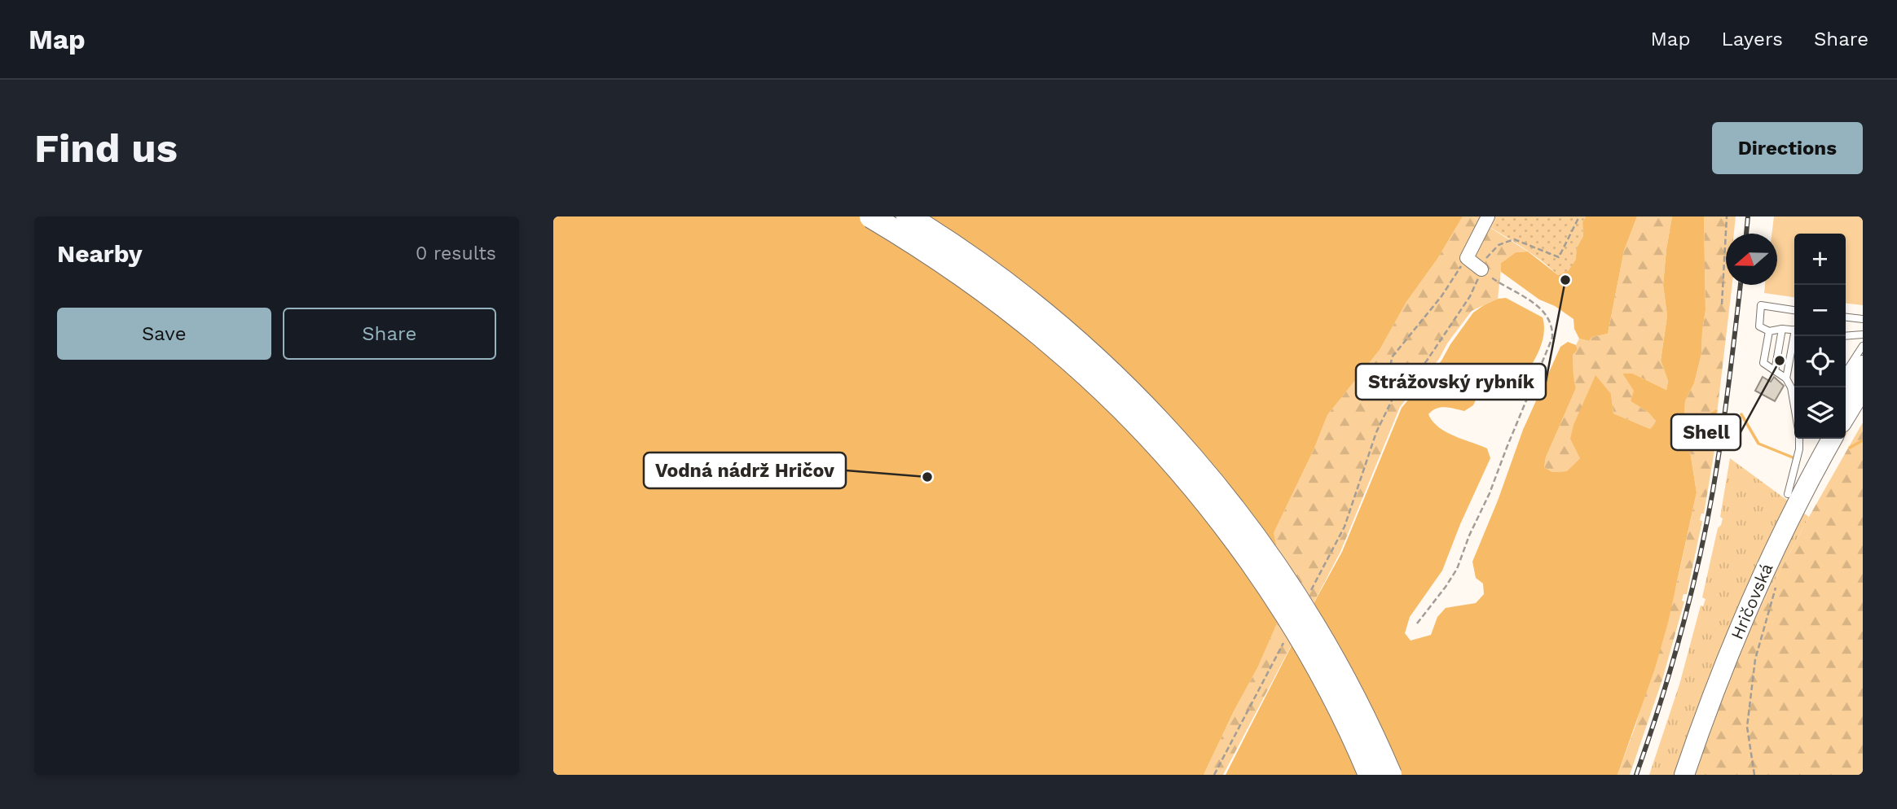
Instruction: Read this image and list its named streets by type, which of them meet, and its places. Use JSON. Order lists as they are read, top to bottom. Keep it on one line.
{"streets":{"main road":["Hričovská"]},"places":["Strážovský rybník","Shell","Vodná nádrž Hričov"],"north":"left","page":{"header":"Map","nav":["Map","Layers","Share"],"buttons":["Directions",["Save","Share"]],"title":"Find us","heading":["Nearby","0 results"],"map_buttons":["+","−"]}}
